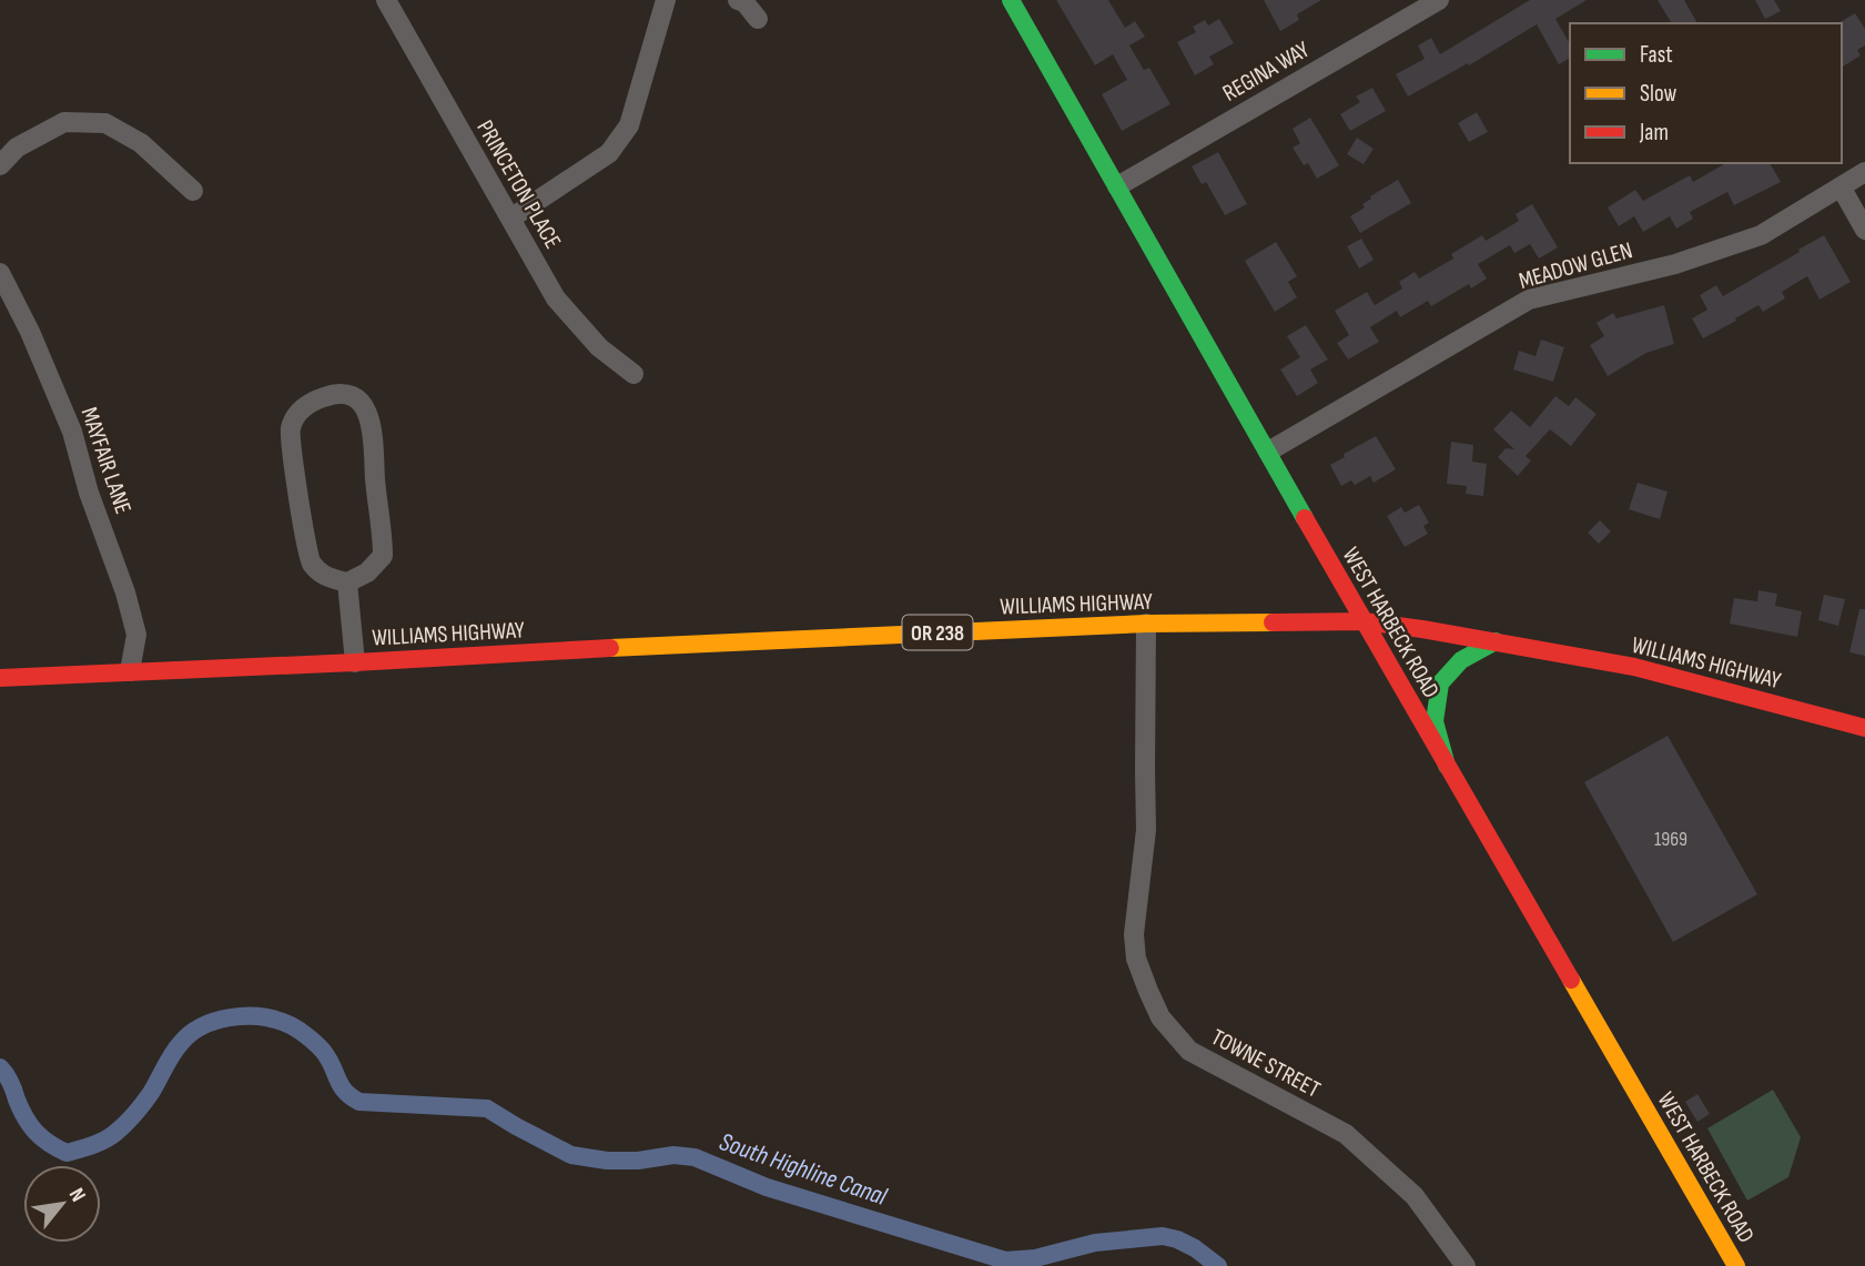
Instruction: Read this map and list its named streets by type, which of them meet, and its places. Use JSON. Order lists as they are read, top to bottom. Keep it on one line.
{"streets":{"main road":["WILLIAMS HIGHWAY","WEST HARBECK ROAD","OR 238"],"street":["REGINA WAY","PRINCETON PLACE","MEADOW GLEN","MAYFAIR LANE","TOWNE STREET"]},"crossings":[["REGINA WAY","WEST HARBECK ROAD"],["MEADOW GLEN","WEST HARBECK ROAD"],["MAYFAIR LANE","WILLIAMS HIGHWAY"],["WILLIAMS HIGHWAY","WEST HARBECK ROAD"],["WILLIAMS HIGHWAY","TOWNE STREET"]],"water":["South Highline Canal"],"house_numbers":["1969"],"legend":["Fast","Slow","Jam"],"north":"top right"}
